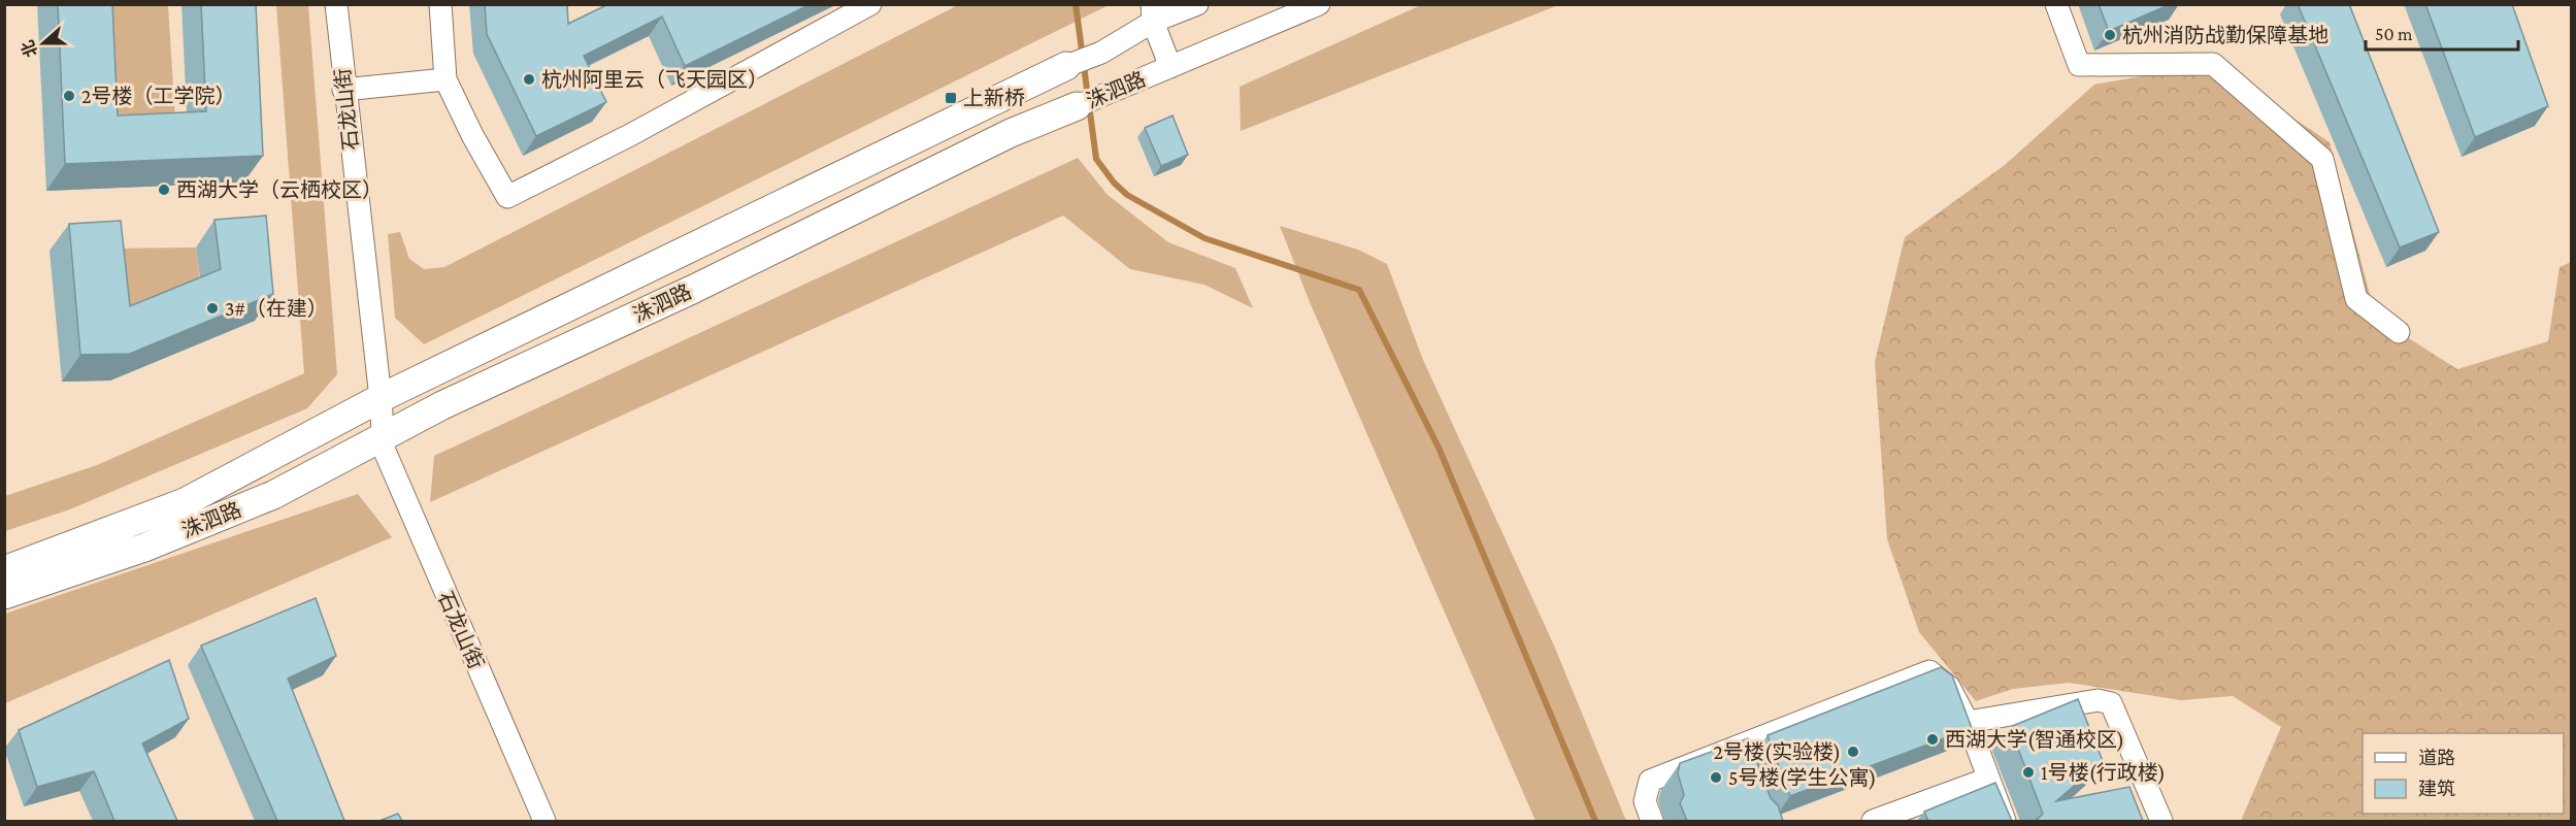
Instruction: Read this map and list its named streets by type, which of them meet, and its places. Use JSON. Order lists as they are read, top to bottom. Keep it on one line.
{"streets":{"main road":["洙泗路"],"street":["石龙山街"]},"crossings":[["洙泗路","石龙山街"]],"places":{"other":["杭州消防战勤保障基地","杭州阿里云（飞天园区）","2号楼（工学院）","西湖大学（云栖校区）","3#（在建）","西湖大学(智通校区)","2号楼(实验楼)","1号楼(行政楼)","5号楼(学生公寓)"],"transit":["上新桥"]},"legend":["道路","建筑"],"scale_bar":"50 m","north":"left"}
